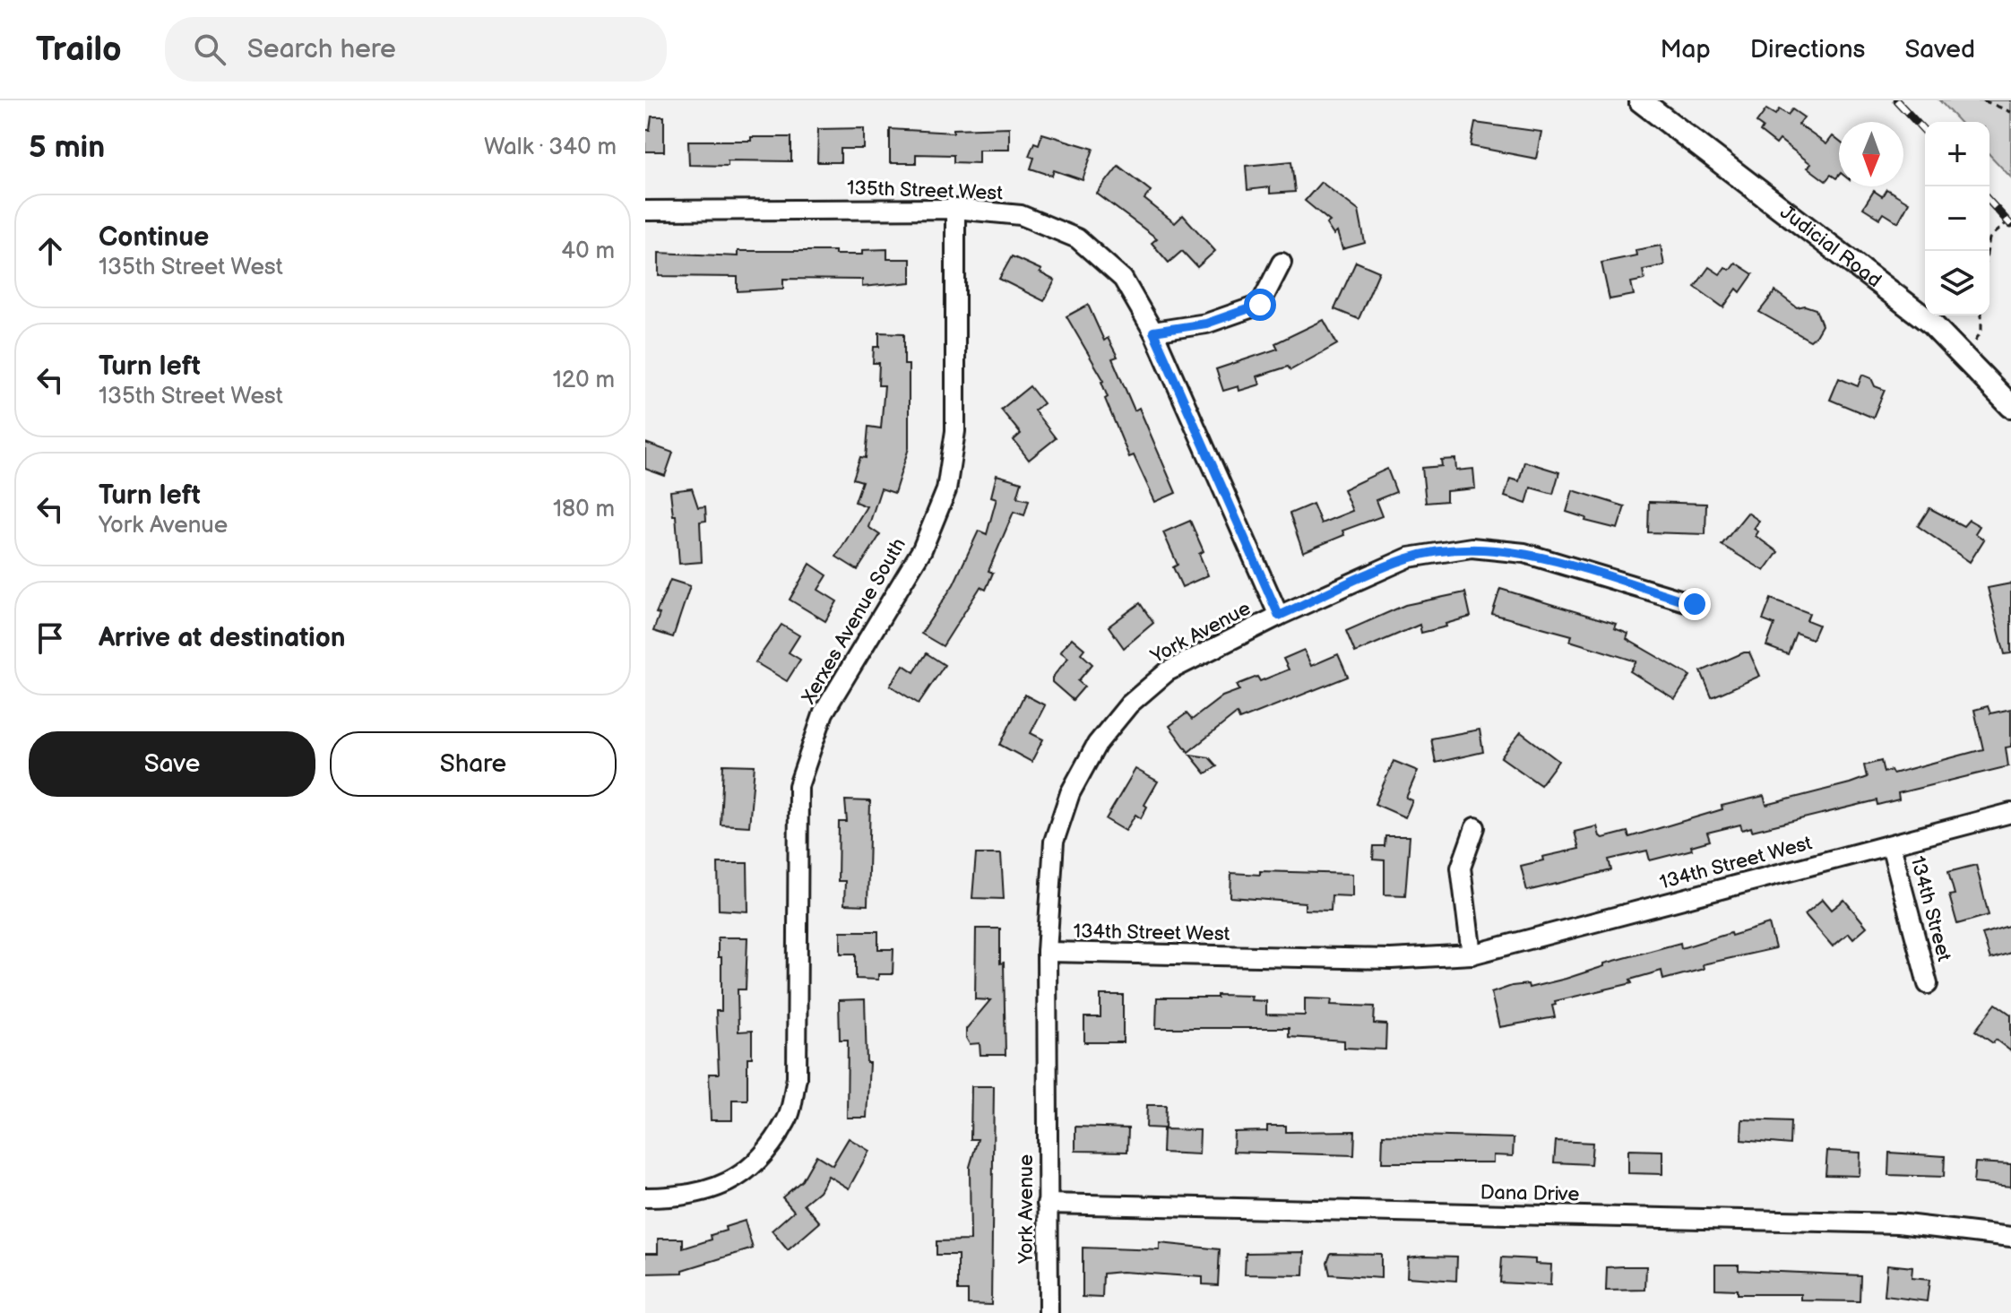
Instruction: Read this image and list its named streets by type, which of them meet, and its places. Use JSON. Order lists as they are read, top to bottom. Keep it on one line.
{"streets":{"street":["135th Street West","Judicial Road","Xerxes Avenue South","York Avenue","134th Street West","134th Street","Dana Drive"]},"crossings":[["135th Street West","Xerxes Avenue South"],["135th Street West","York Avenue"],["York Avenue","134th Street West"],["York Avenue","Dana Drive"],["134th Street West","134th Street"]],"north":"bottom","page":{"header":"Trailo","search":"Search here","nav":["Map","Directions","Saved"],"heading":["5 min","Walk · 340 m"],"map_buttons":["+","−"],"list":[["Continue","135th Street West","40 m"],["Turn left","135th Street West","120 m"],["Turn left","York Avenue","180 m"],"Arrive at destination"],"buttons":["Save","Share"]}}
